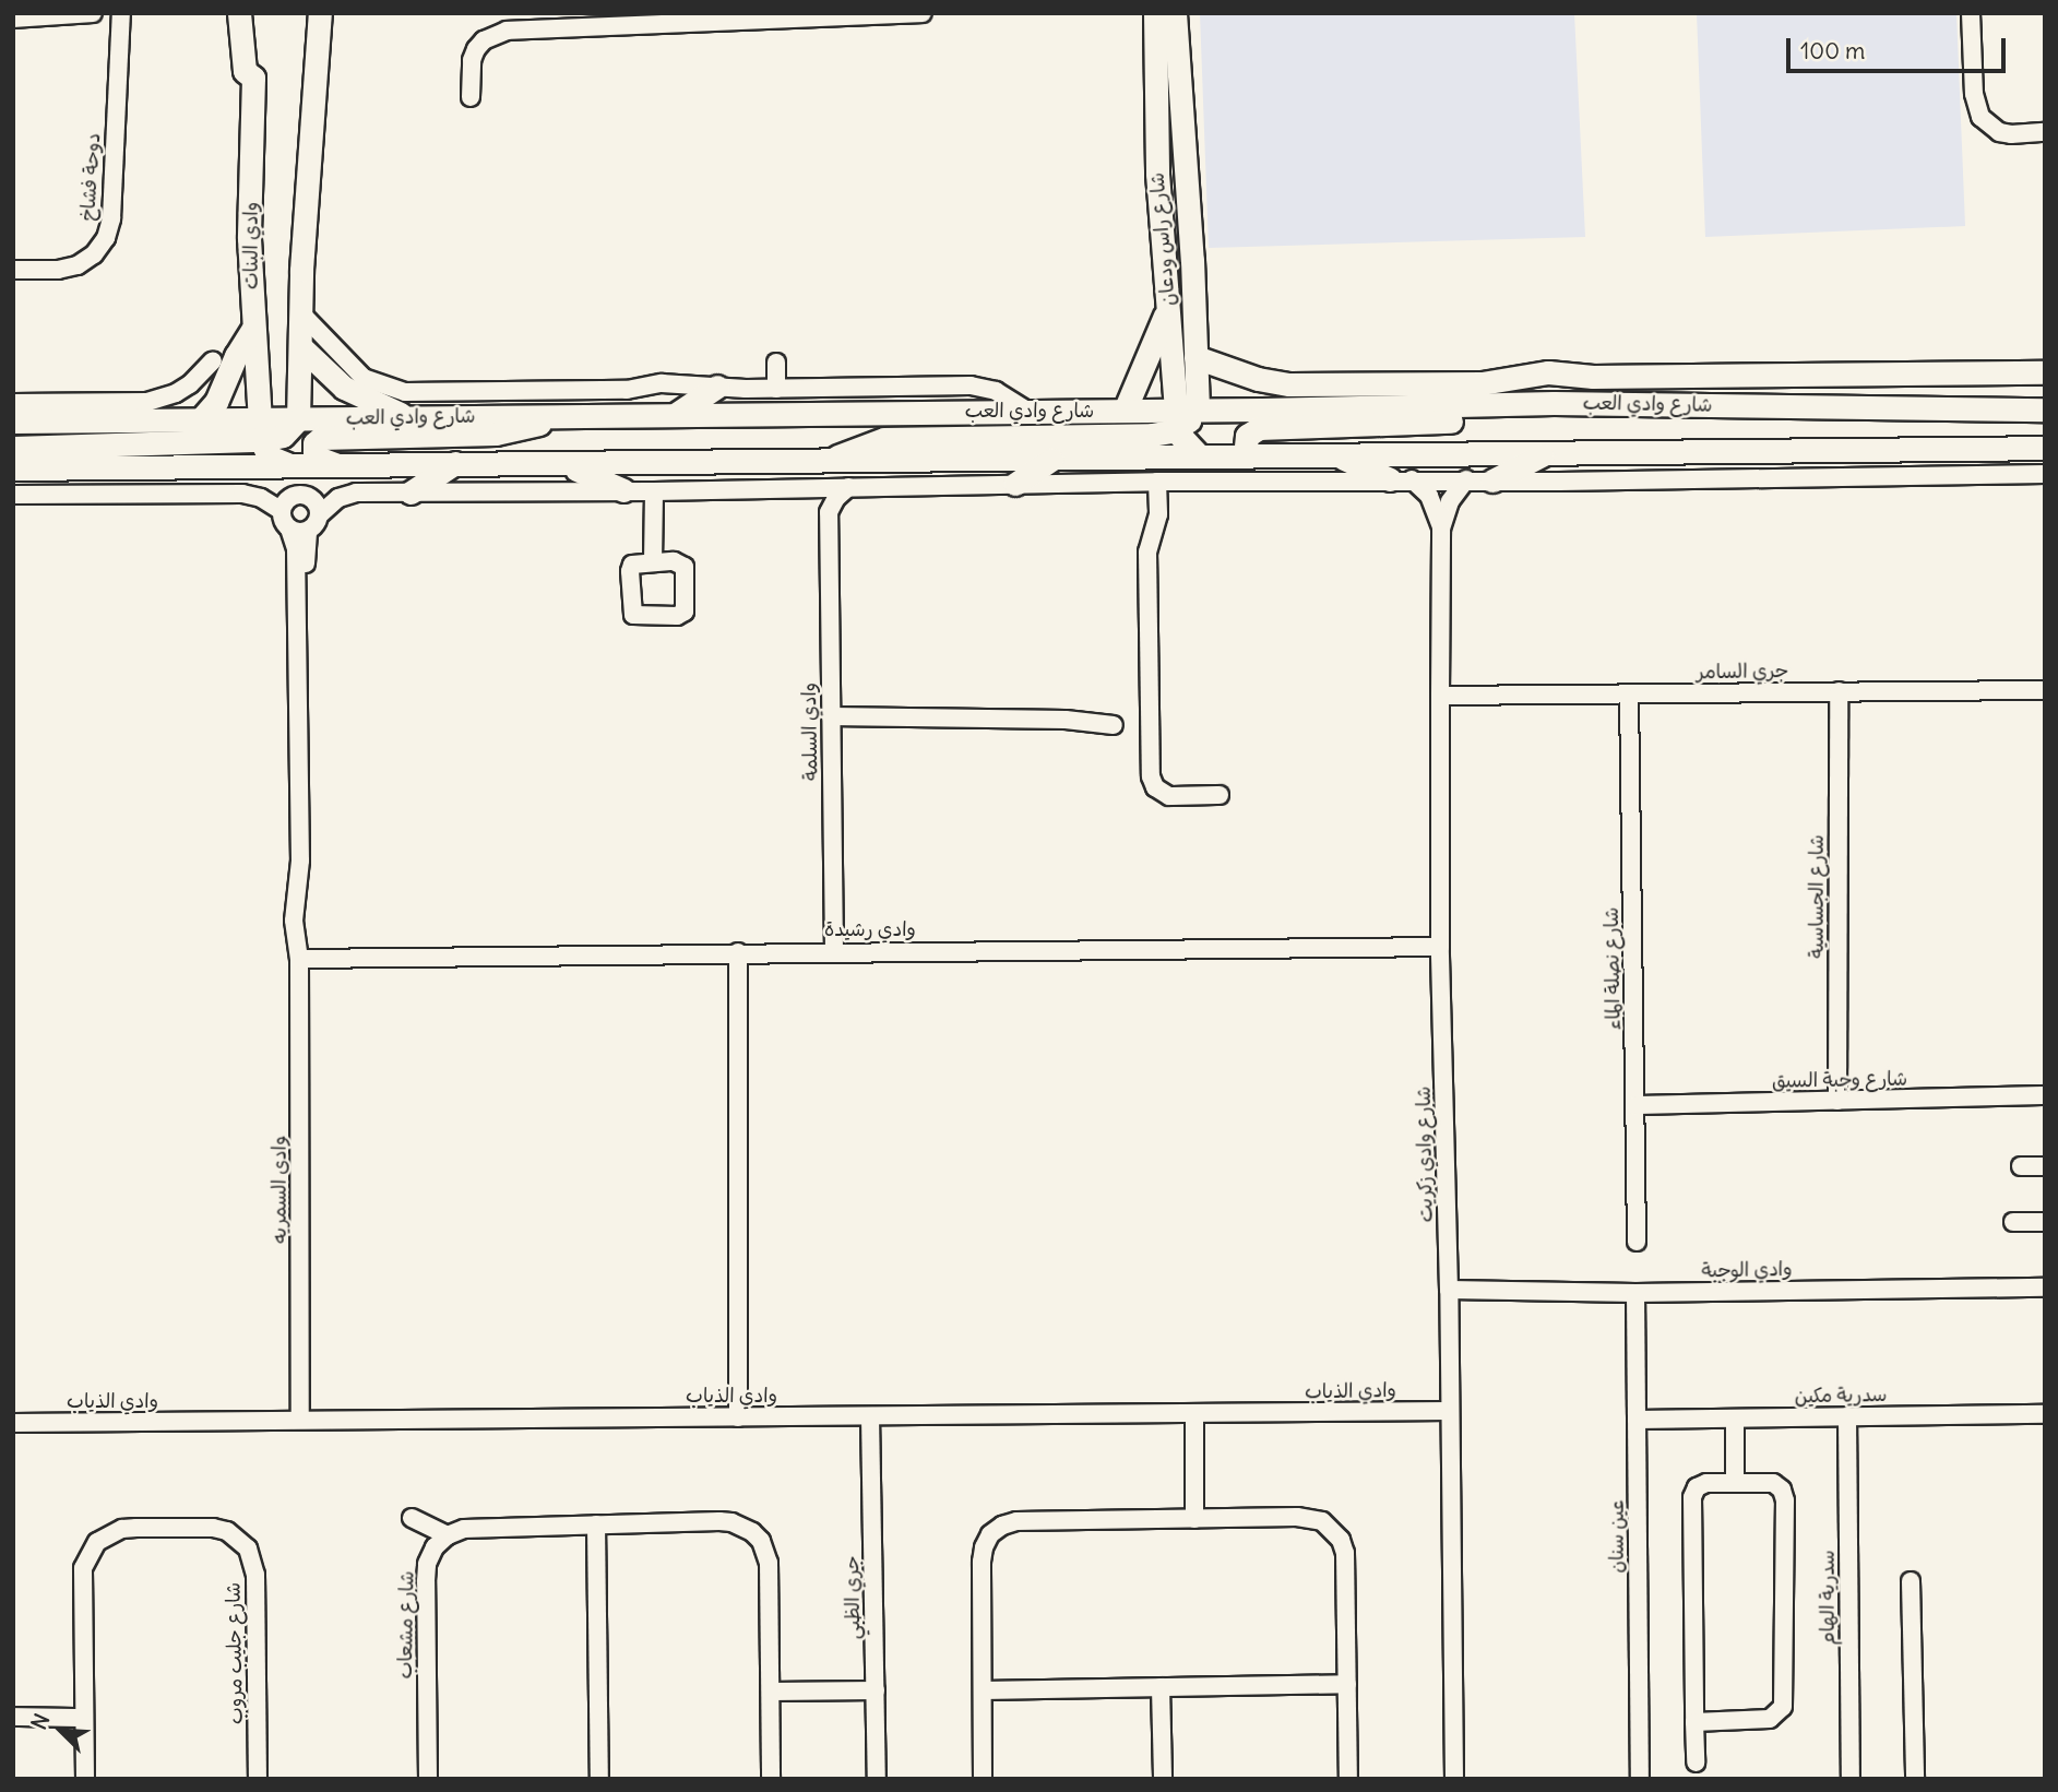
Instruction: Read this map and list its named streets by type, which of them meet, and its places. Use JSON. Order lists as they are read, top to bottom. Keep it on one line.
{"streets":{"street":["دوحة فشاخ","شارع راس ودعان","وادي البنات","شارع وادي العب","جري السامر","وادي السلمة","شارع الجساسية","وادي رشيدة","شارع نصلة الماء","شارع وجبة السيق","شارع وادي زكريت","وادى السمريه","وادي الوجبة","وادي الذياب","سدرية مكين","عين سنان","جري الظبي","سدرية الهام","شارع مشعاب","شارع جليب مروب"]},"crossings":[["شارع راس ودعان","شارع وادي العب"],["وادي البنات","شارع وادي العب"],["جري السامر","شارع الجساسية"],["جري السامر","شارع نصلة الماء"],["جري السامر","شارع وادي زكريت"],["وادي السلمة","وادي رشيدة"],["شارع الجساسية","شارع وجبة السيق"],["وادي رشيدة","شارع وادي زكريت"],["وادي رشيدة","وادى السمريه"],["شارع نصلة الماء","شارع وجبة السيق"],["شارع وادي زكريت","وادي الوجبة"],["شارع وادي زكريت","وادي الذياب"],["وادى السمريه","وادي الذياب"],["وادي الوجبة","عين سنان"],["وادي الذياب","جري الظبي"],["سدرية مكين","عين سنان"],["سدرية مكين","سدرية الهام"]],"scale_bar":"100 m","north":"top left"}
